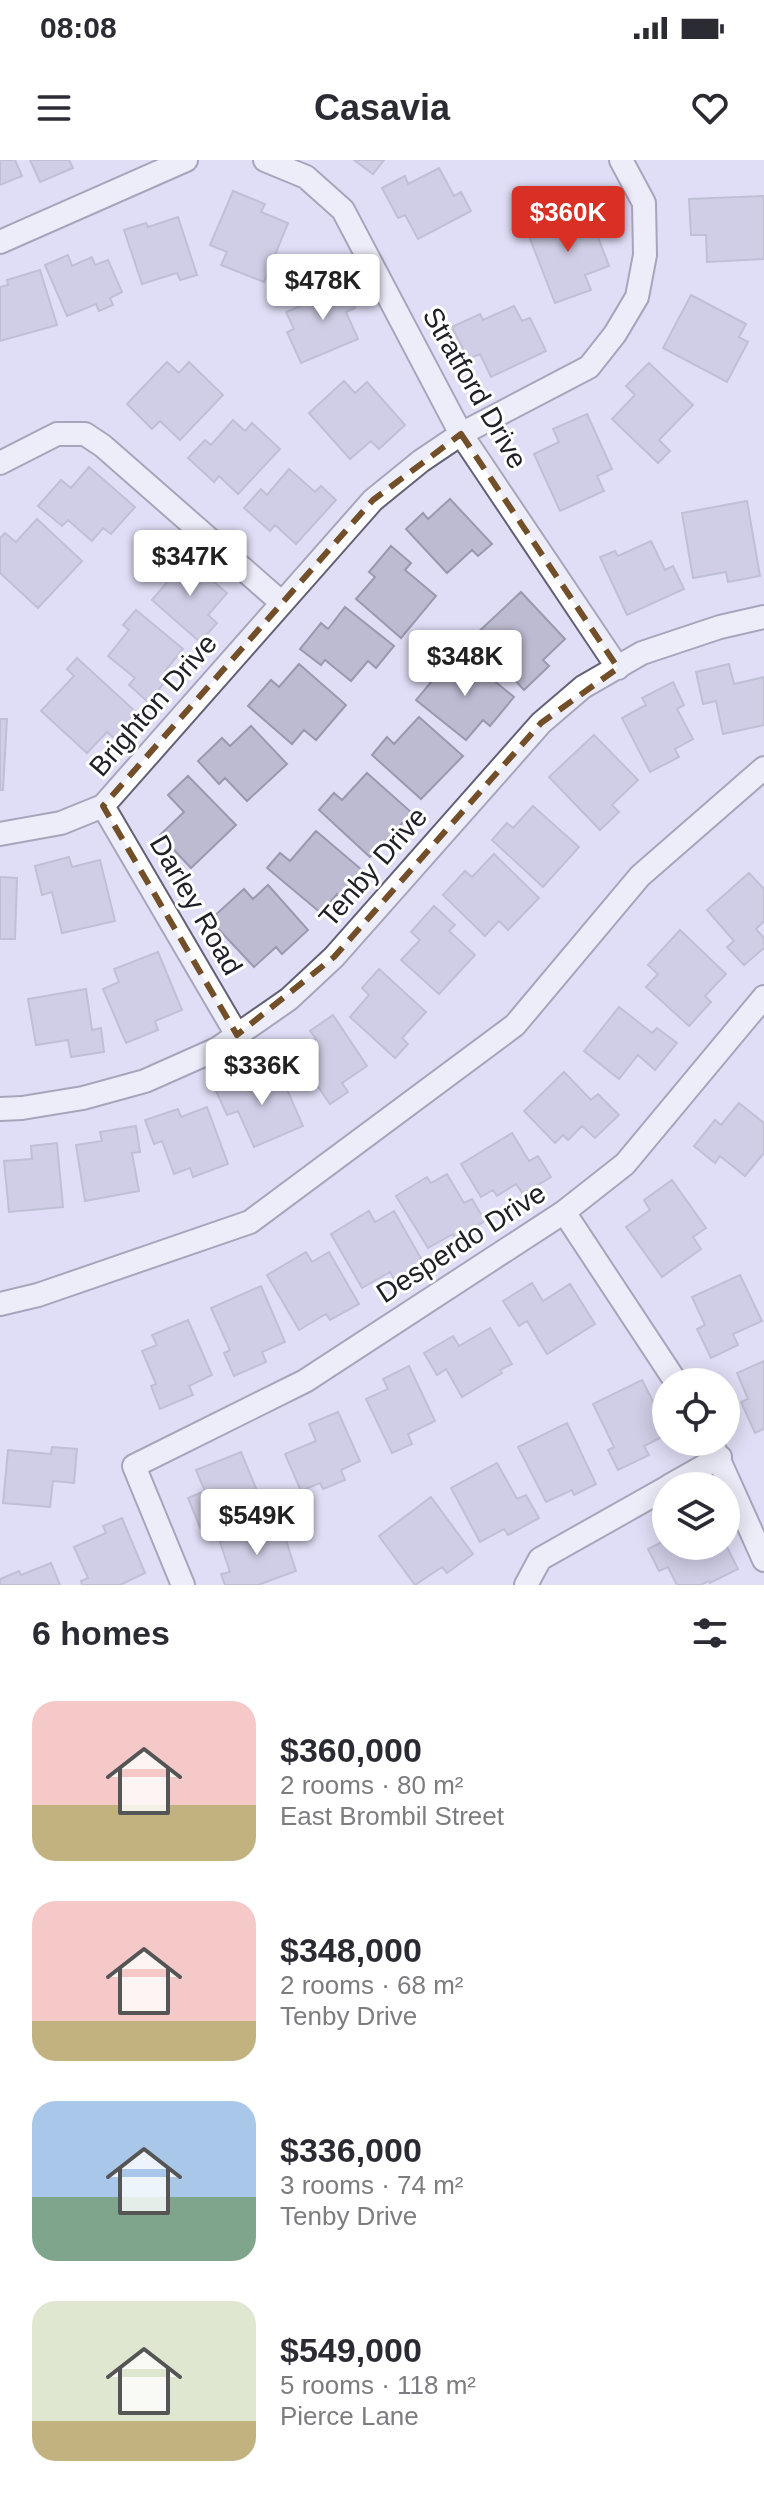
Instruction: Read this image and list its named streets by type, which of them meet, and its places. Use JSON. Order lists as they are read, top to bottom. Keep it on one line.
{"streets":{"street":["Stratford Drive","Brighton Drive","Tenby Drive","Darley Road","Desperdo Drive"]},"crossings":[["Stratford Drive","Brighton Drive"],["Stratford Drive","Tenby Drive"],["Brighton Drive","Darley Road"],["Tenby Drive","Darley Road"]],"page":{"status":"08:08","header":"Casavia","price":["$360K","$478K","$347K","$348K","$336K","$549K"],"heading":"6 homes","list":[{"name":"$360,000","note":"2 rooms · 80 m² · East Brombil Street"},{"name":"$348,000","note":"2 rooms · 68 m² · Tenby Drive"},{"name":"$336,000","note":"3 rooms · 74 m² · Tenby Drive"},{"name":"$549,000","note":"5 rooms · 118 m² · Pierce Lane"}]}}
